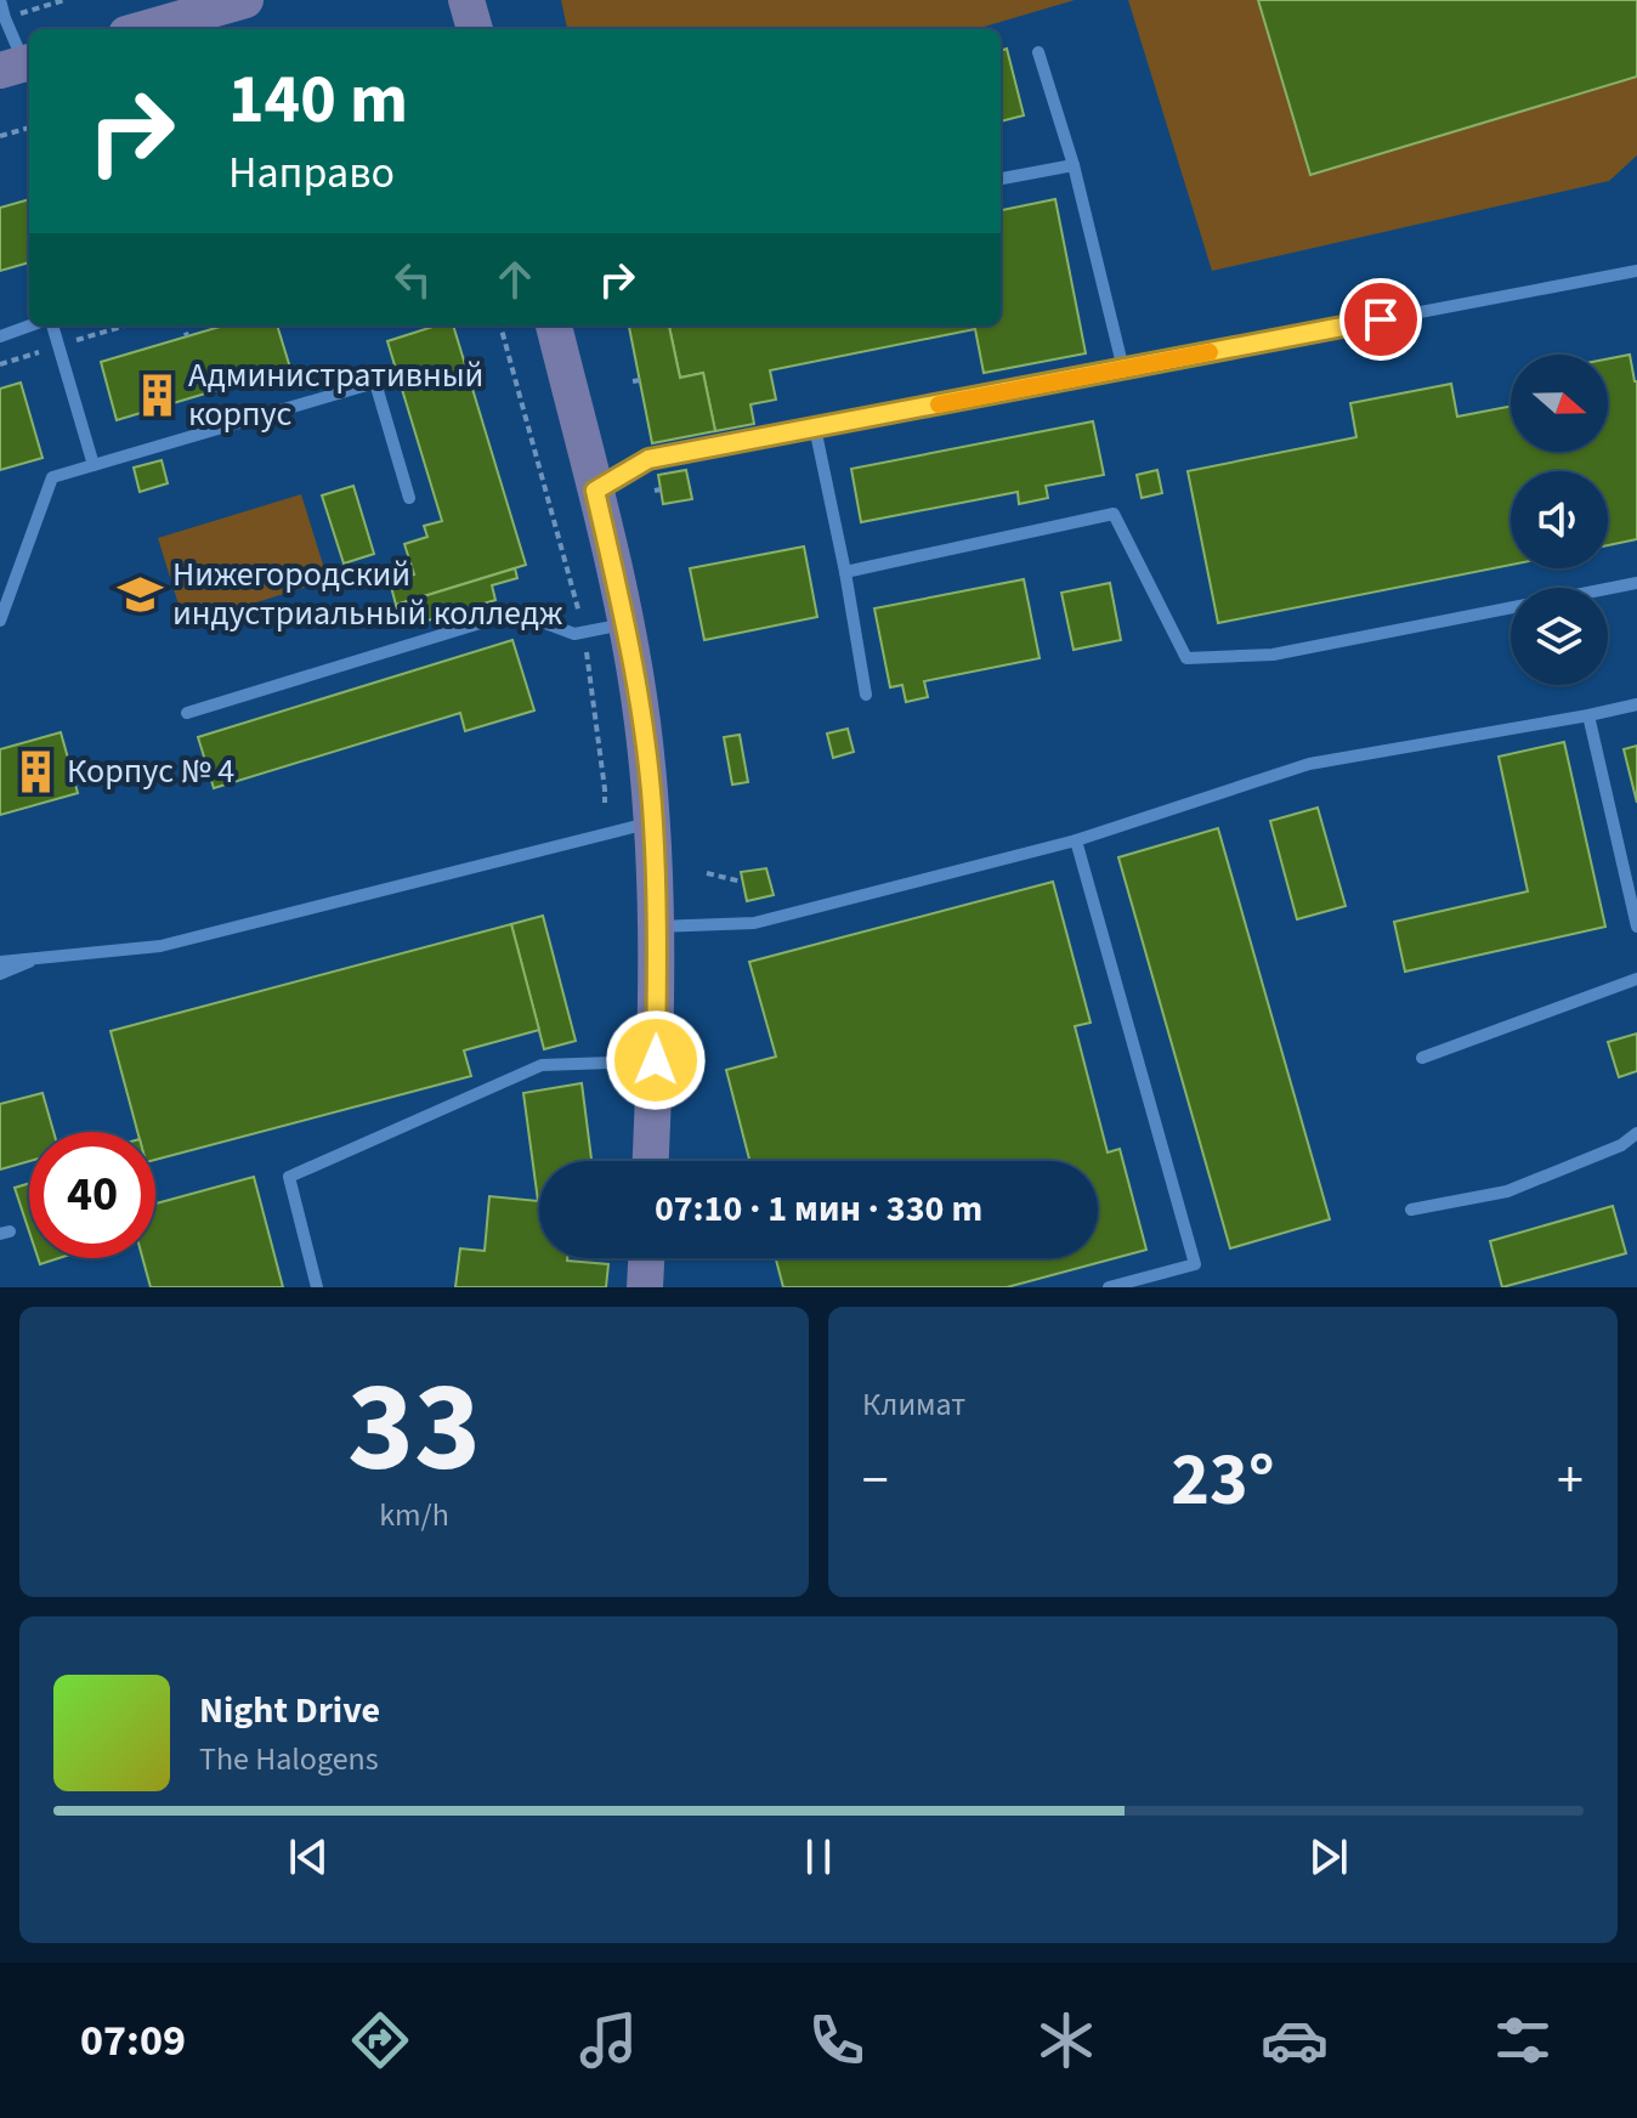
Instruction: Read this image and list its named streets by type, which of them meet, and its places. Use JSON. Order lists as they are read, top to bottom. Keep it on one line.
{"places":{"building":["Административный корпус","Корпус № 4"],"school or university":["Нижегородский индустриальный колледж"]},"north":"right","page":{"turn":["140 m","Направо"],"limit":"40","trip":"07:10 · 1 мин · 330 m","tile":[["33","km/h"],"Климат"],"heat":["−","23°","+"],"song":["Night Drive","The Halogens"],"tabs":"07:09"}}
